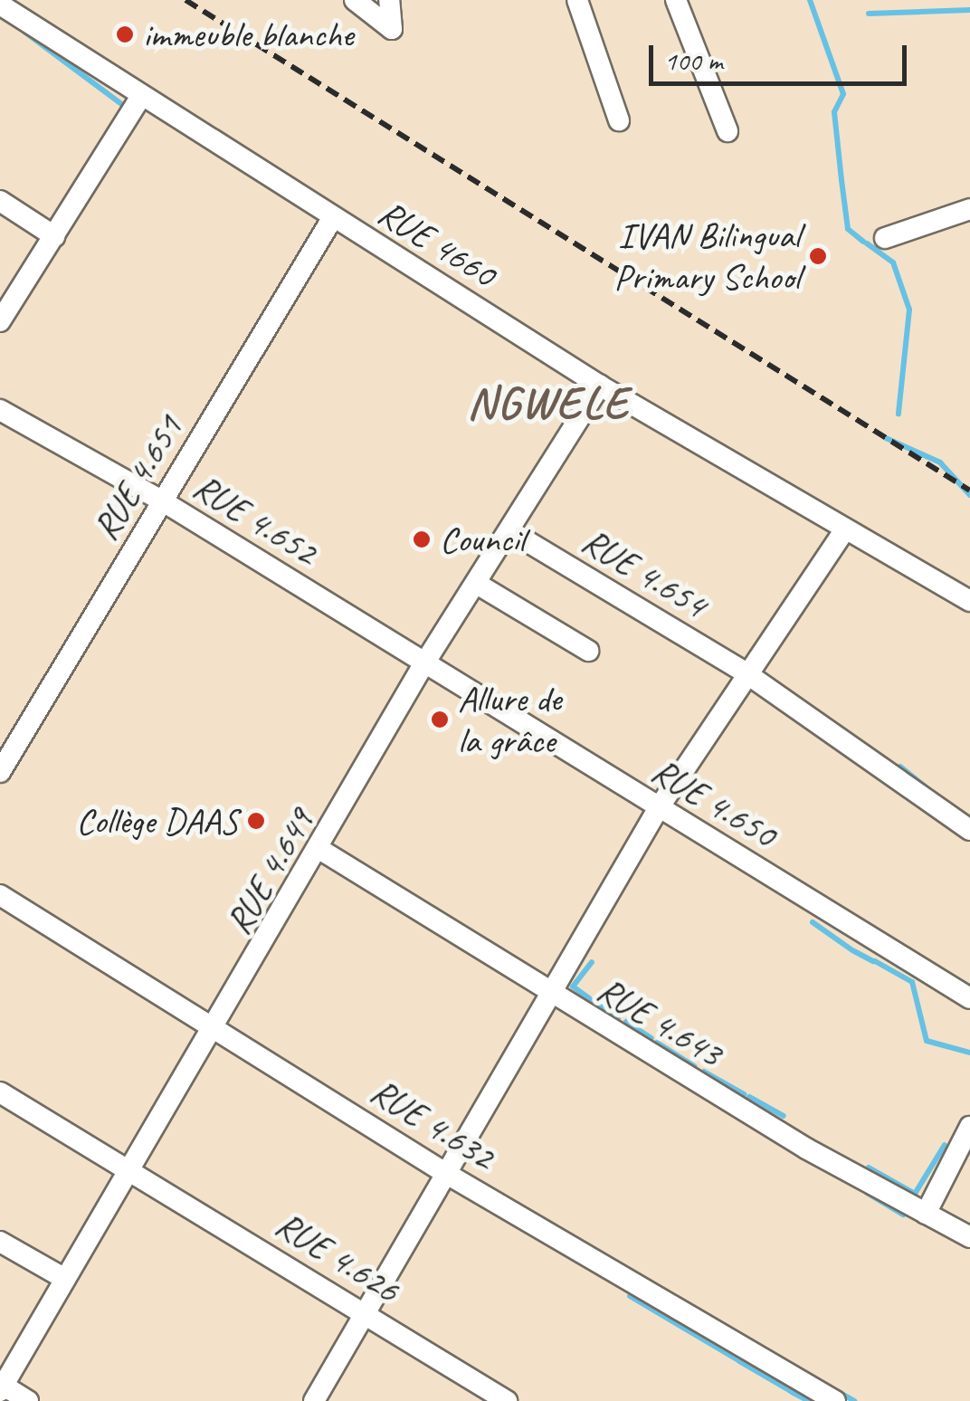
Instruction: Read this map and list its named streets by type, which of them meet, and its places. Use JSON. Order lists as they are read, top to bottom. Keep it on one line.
{"streets":{"street":["RUE 4660","RUE 4.651","RUE 4.652","RUE 4.654","RUE 4.650","RUE 4.649","RUE 4.643","RUE 4.632","RUE 4.626"]},"crossings":[["RUE 4660","RUE 4.651"],["RUE 4660","RUE 4.649"],["RUE 4.651","RUE 4.652"],["RUE 4.652","RUE 4.650"],["RUE 4.652","RUE 4.649"],["RUE 4.654","RUE 4.649"],["RUE 4.650","RUE 4.649"],["RUE 4.649","RUE 4.643"],["RUE 4.649","RUE 4.632"],["RUE 4.649","RUE 4.626"]],"districts":["NGWELE"],"places":["immeuble blanche","IVAN Bilingual Primary School","Council","Allure de la grâce","Collège DAAS"],"scale_bar":"100 m"}
